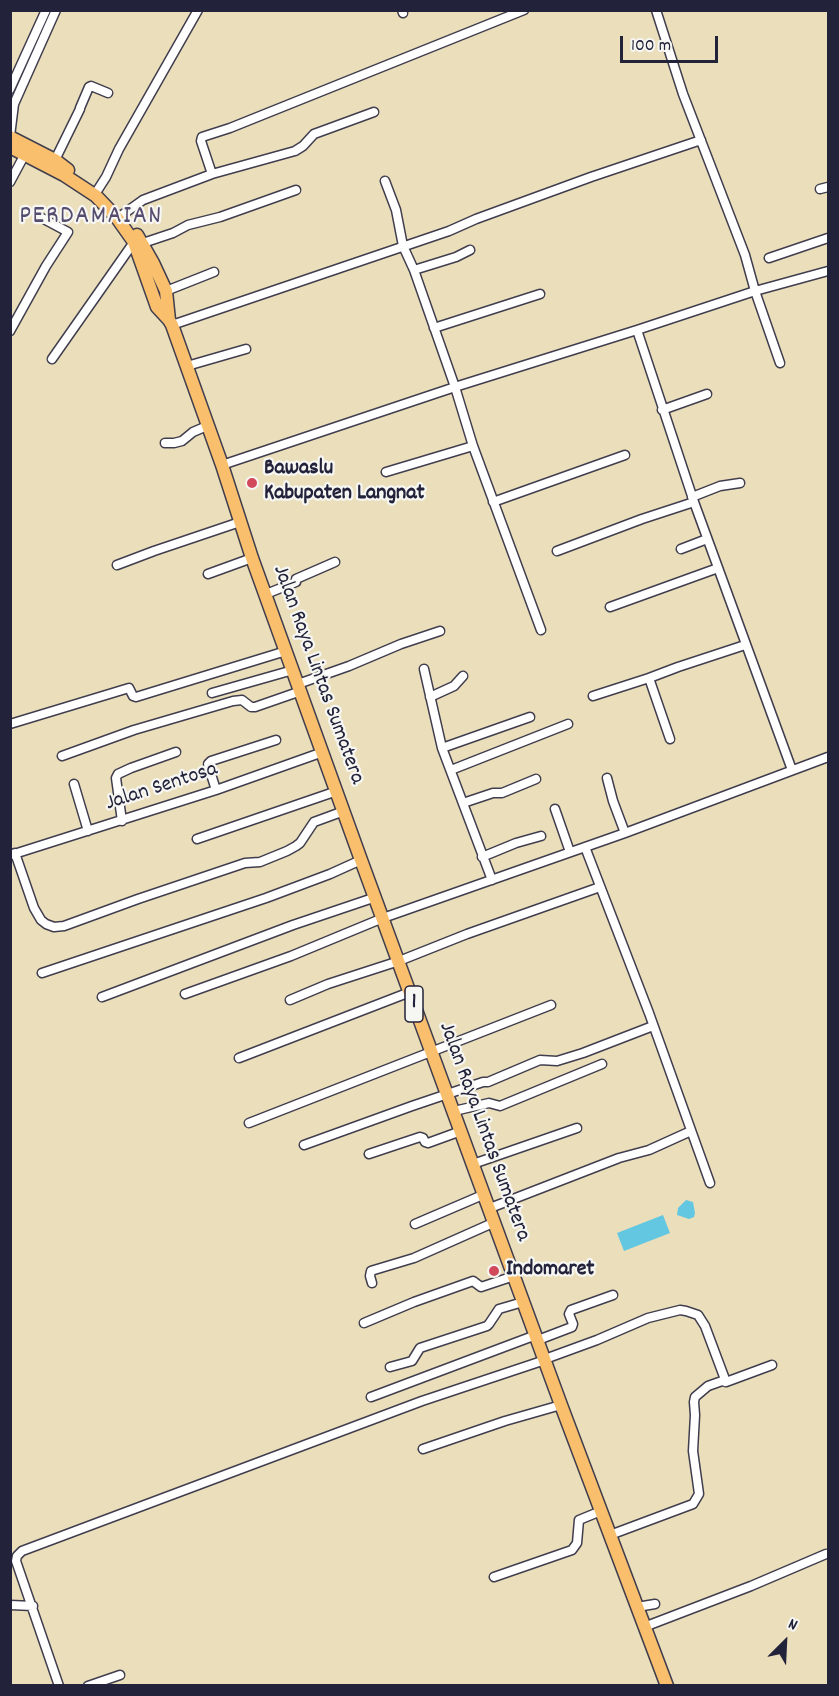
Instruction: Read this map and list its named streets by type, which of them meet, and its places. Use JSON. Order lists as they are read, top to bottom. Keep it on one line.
{"streets":{"highway":["Jalan Raya Lintas Sumatera","1"],"street":["Jalan Sentosa"]},"crossings":[["Jalan Raya Lintas Sumatera","Jalan Sentosa"]],"districts":["PERDAMAIAN"],"places":["Bawaslu Kabupaten Langnat","Indomaret"],"scale_bar":"100 m","north":"top right"}
